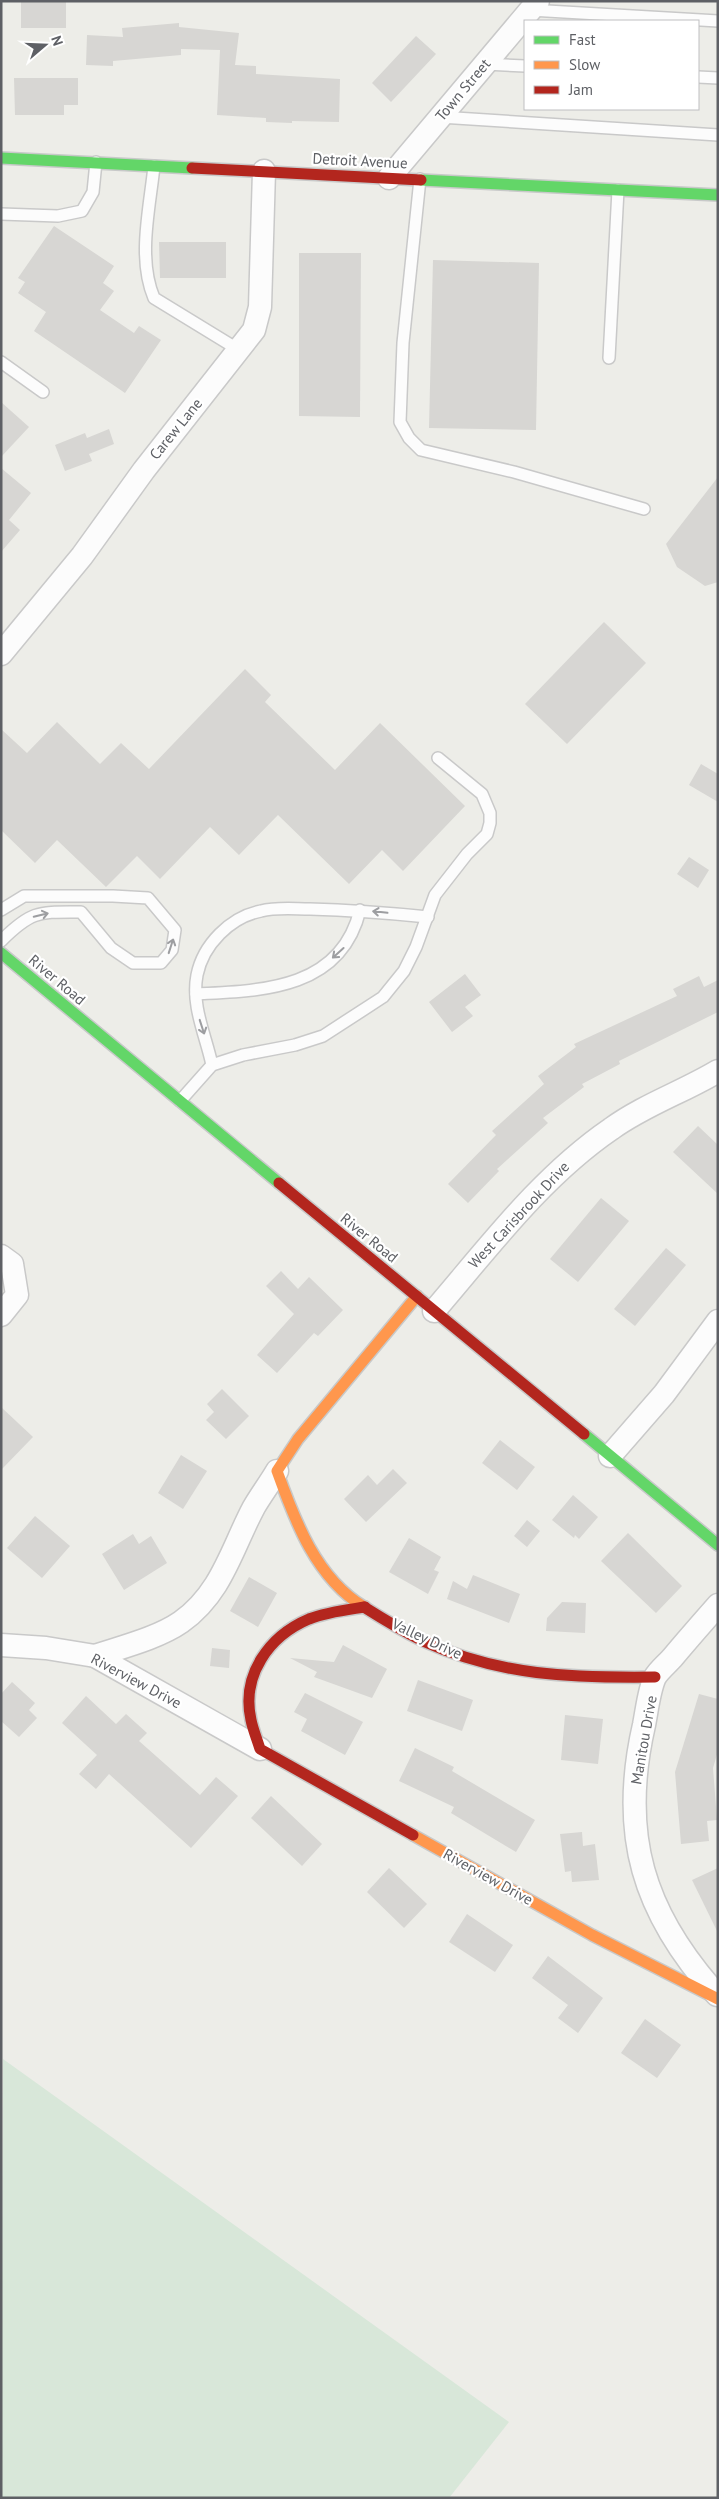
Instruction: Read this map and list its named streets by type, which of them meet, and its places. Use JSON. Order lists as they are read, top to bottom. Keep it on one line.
{"streets":{"street":["Town Street","Detroit Avenue","Carew Lane","River Road","West Carisbrook Drive","Valley Drive","Riverview Drive","Manitou Drive"]},"crossings":[["Town Street","Detroit Avenue"],["Detroit Avenue","Carew Lane"],["River Road","West Carisbrook Drive"],["Valley Drive","Manitou Drive"],["Riverview Drive","Manitou Drive"]],"legend":["Fast","Slow","Jam"],"north":"right"}
